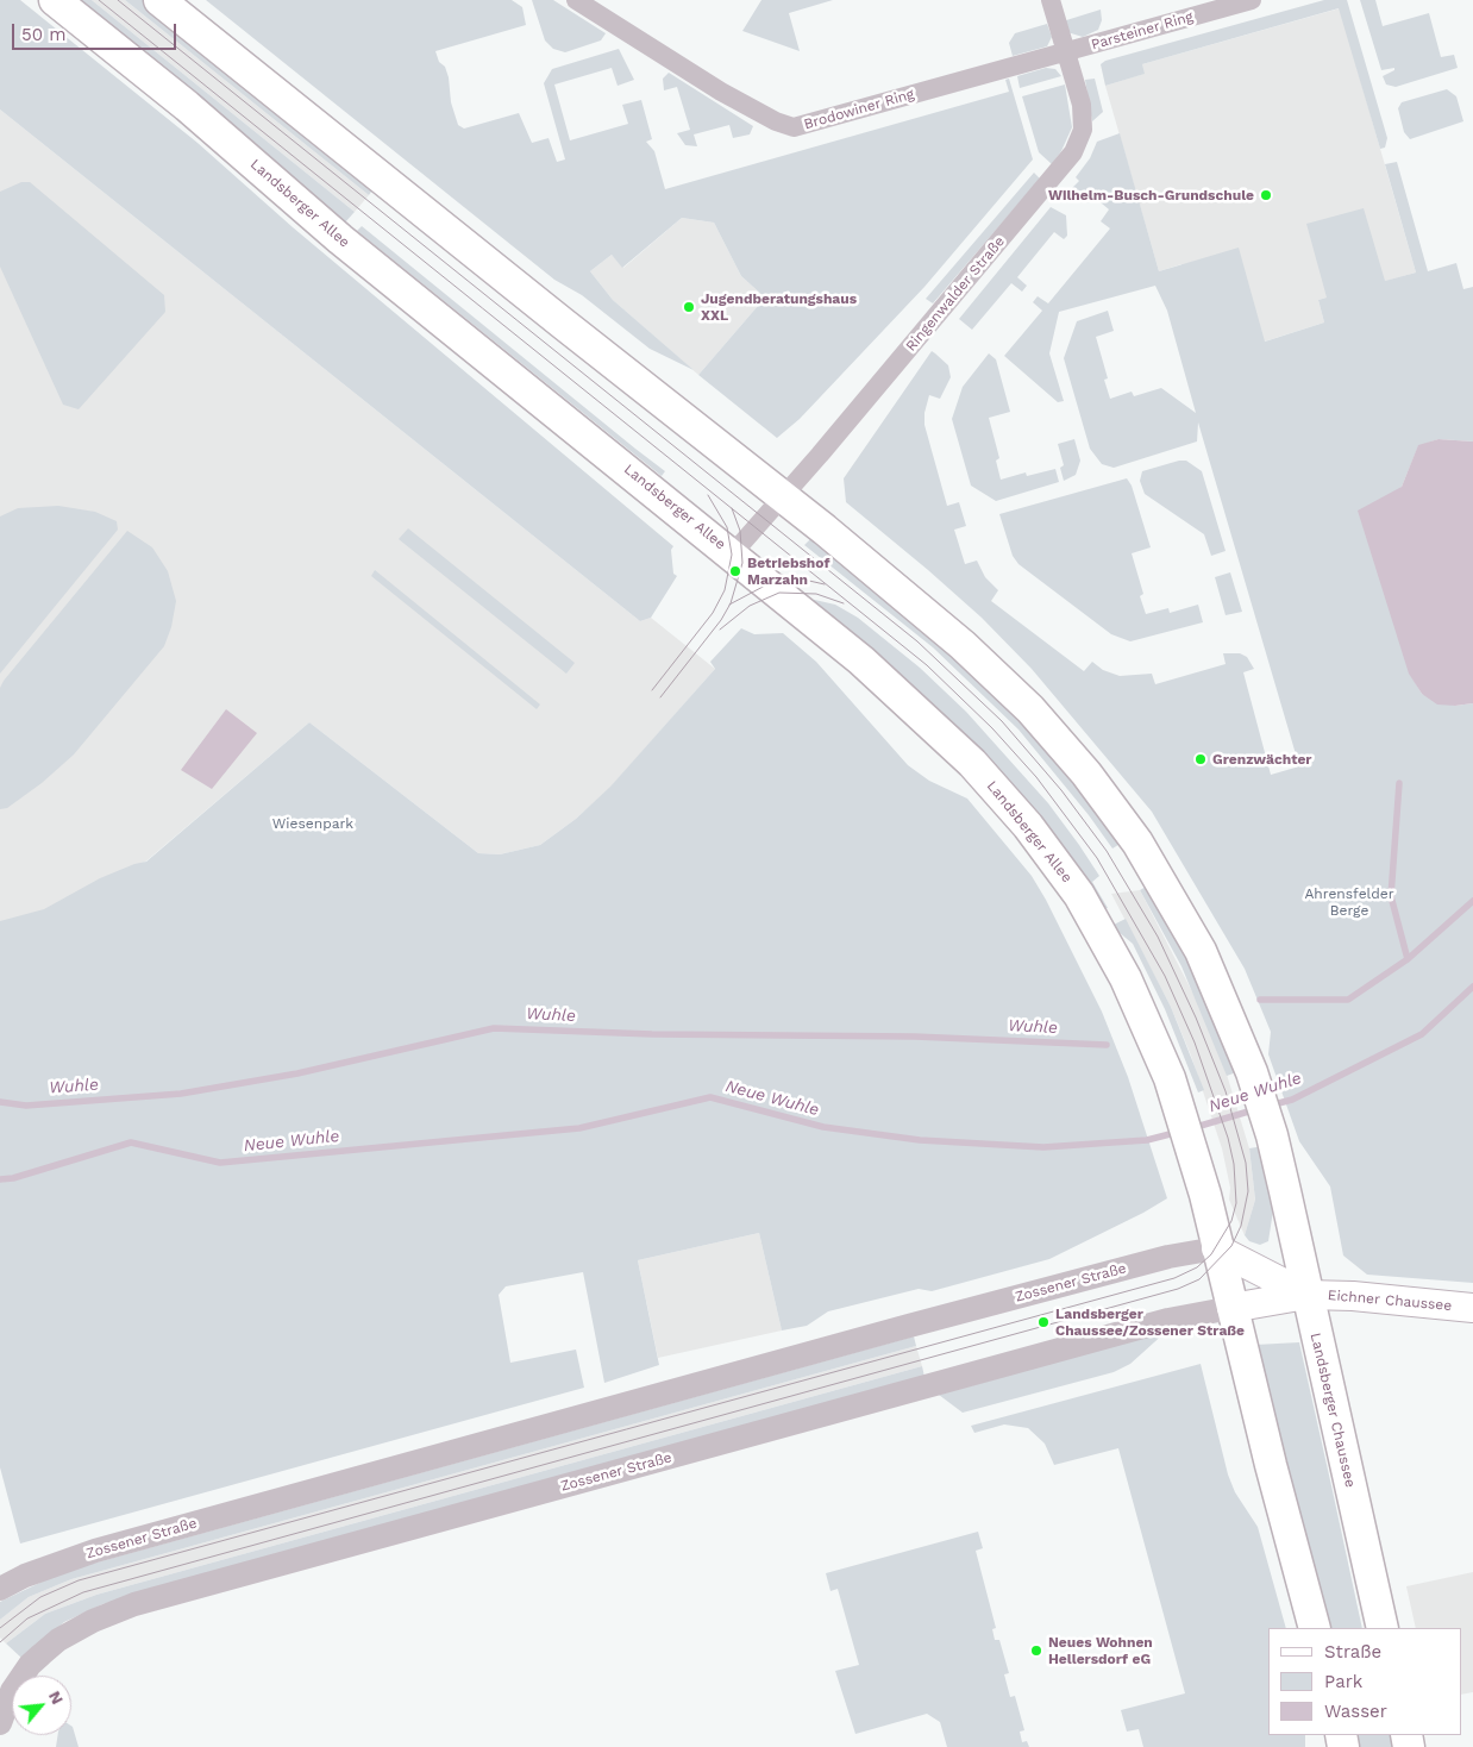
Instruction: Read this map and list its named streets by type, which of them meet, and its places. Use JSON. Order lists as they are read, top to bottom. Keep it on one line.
{"streets":{"main road":["Landsberger Allee","Zossener Straße","Eichner Chaussee","Landsberger Chaussee"],"street":["Parsteiner Ring","Brodowiner Ring","Ringenwalder Straße"]},"crossings":[["Parsteiner Ring","Brodowiner Ring"],["Parsteiner Ring","Ringenwalder Straße"],["Brodowiner Ring","Ringenwalder Straße"],["Landsberger Allee","Ringenwalder Straße"],["Landsberger Allee","Zossener Straße"],["Ringenwalder Straße","Landsberger Chaussee"],["Zossener Straße","Eichner Chaussee"],["Zossener Straße","Landsberger Chaussee"],["Eichner Chaussee","Landsberger Chaussee"]],"water":["Wuhle","Neue Wuhle"],"parks":["Wiesenpark","Ahrensfelder Berge"],"places":["Wilhelm-Busch-Grundschule","Jugendberatungshaus XXL","Betriebshof Marzahn","Grenzwächter","Landsberger Chaussee/Zossener Straße","Neues Wohnen Hellersdorf eG"],"legend":["Straße","Park","Wasser"],"scale_bar":"50 m","north":"top right"}
